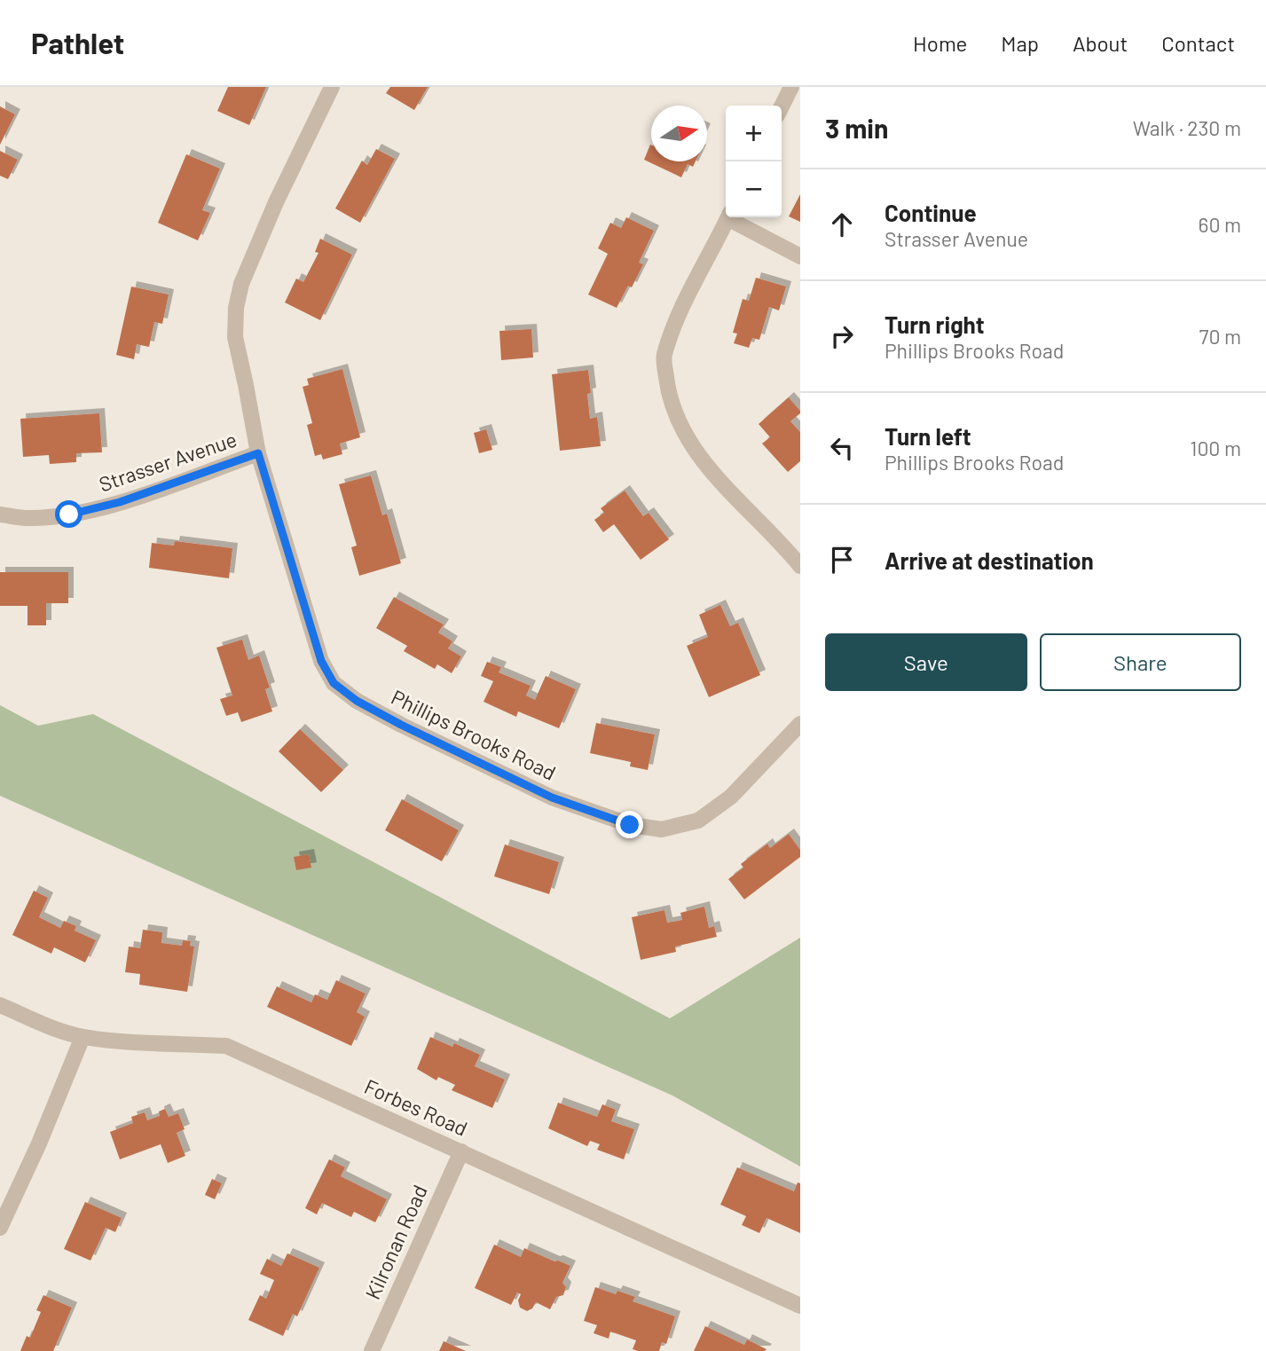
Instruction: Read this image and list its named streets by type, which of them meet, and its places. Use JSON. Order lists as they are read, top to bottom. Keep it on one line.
{"streets":{"street":["Strasser Avenue","Phillips Brooks Road","Forbes Road","Kilronan Road"]},"crossings":[["Strasser Avenue","Phillips Brooks Road"],["Forbes Road","Kilronan Road"]],"north":"right","page":{"header":"Pathlet","nav":["Home","Map","About","Contact"],"heading":["3 min","Walk · 230 m"],"map_buttons":["+","−"],"list":[["Continue","Strasser Avenue","60 m"],["Turn right","Phillips Brooks Road","70 m"],["Turn left","Phillips Brooks Road","100 m"],"Arrive at destination"],"buttons":["Save","Share"]}}
